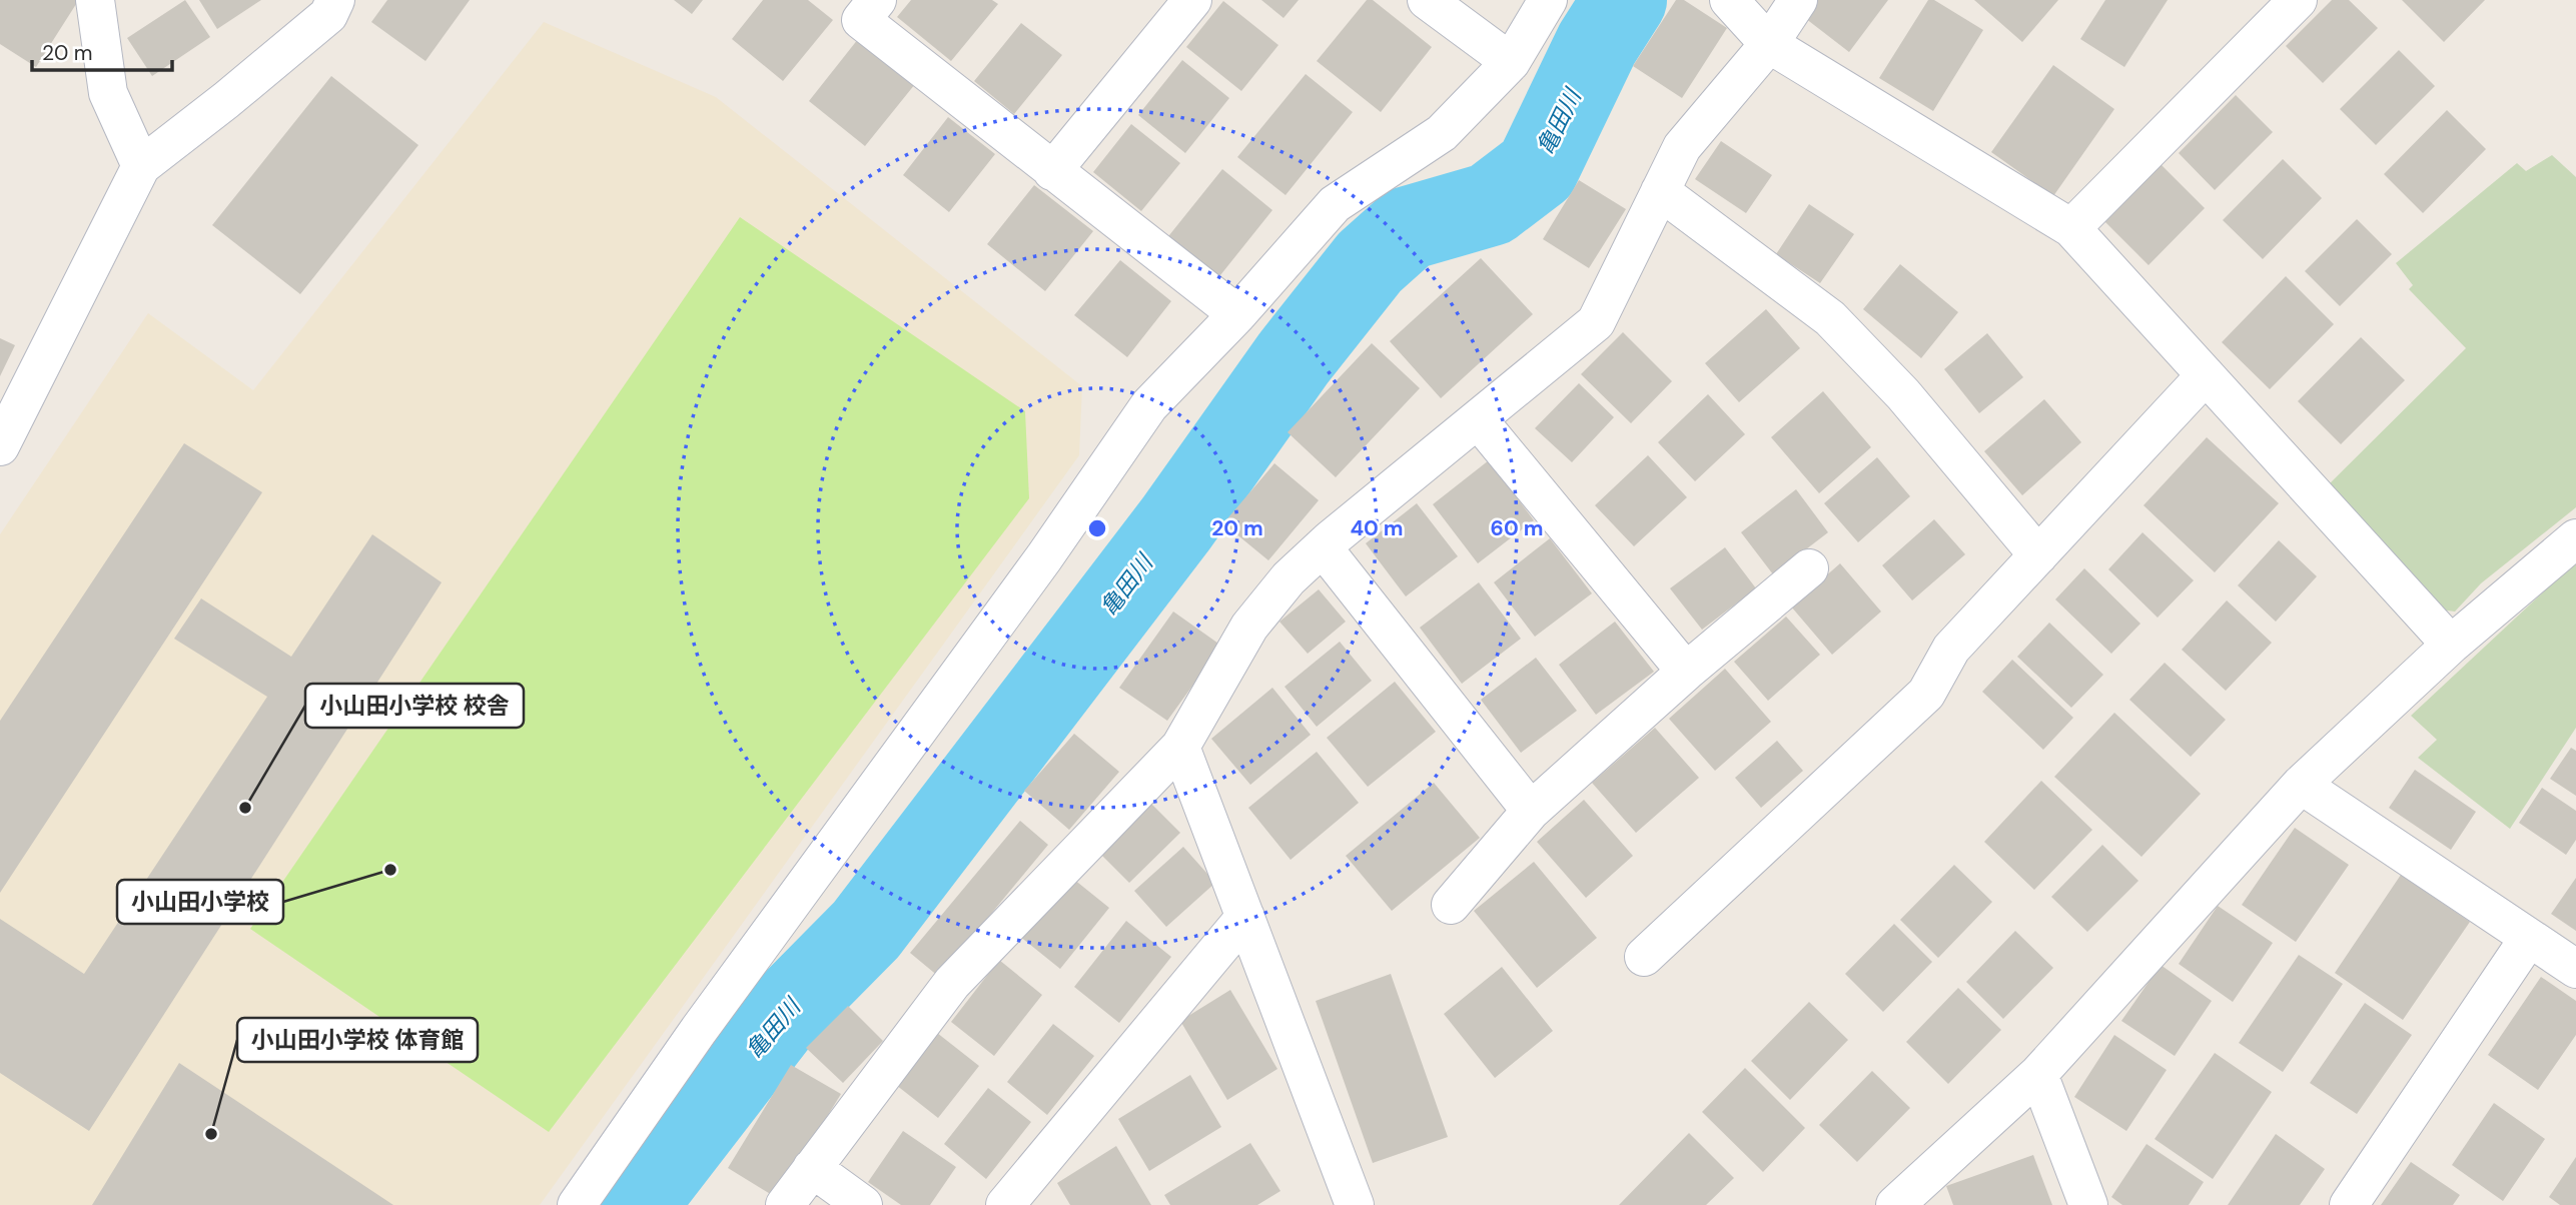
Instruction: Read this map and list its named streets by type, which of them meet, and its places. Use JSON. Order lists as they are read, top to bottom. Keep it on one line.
{"water":["亀田川"],"places":["小山田小学校 校舎","小山田小学校","小山田小学校 体育館"],"scale_bar":"20 m","rings":["20 m","40 m","60 m"]}
